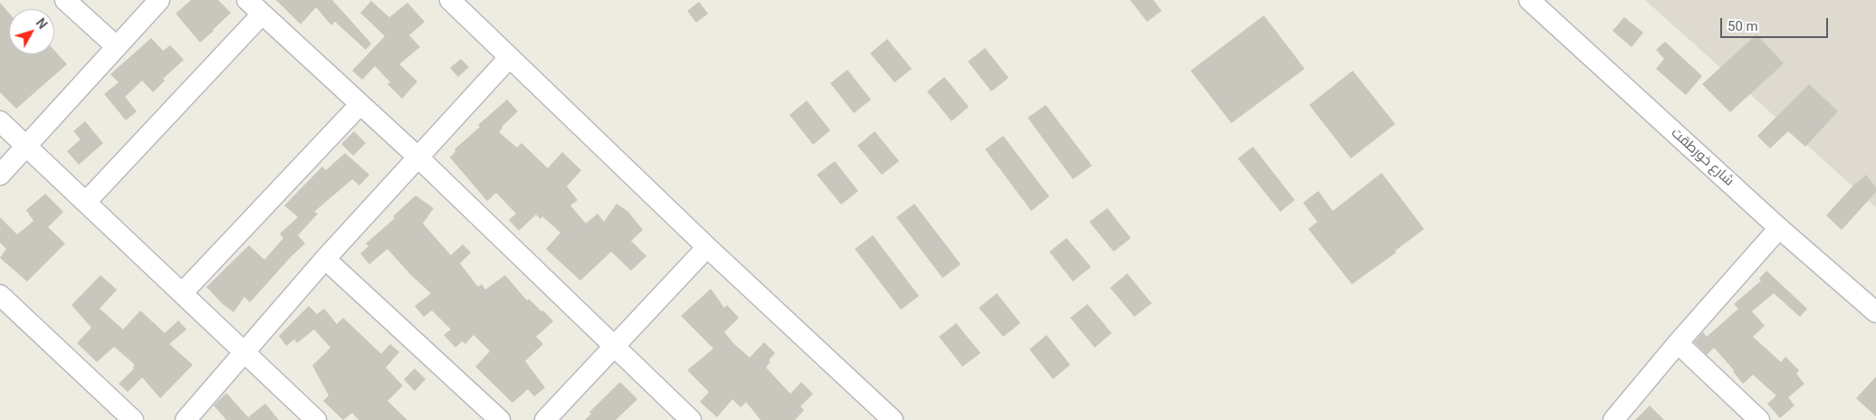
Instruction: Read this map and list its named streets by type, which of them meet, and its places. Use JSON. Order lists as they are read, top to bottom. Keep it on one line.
{"streets":{"street":["شارع خورطقت"]},"scale_bar":"50 m","north":"top right"}
